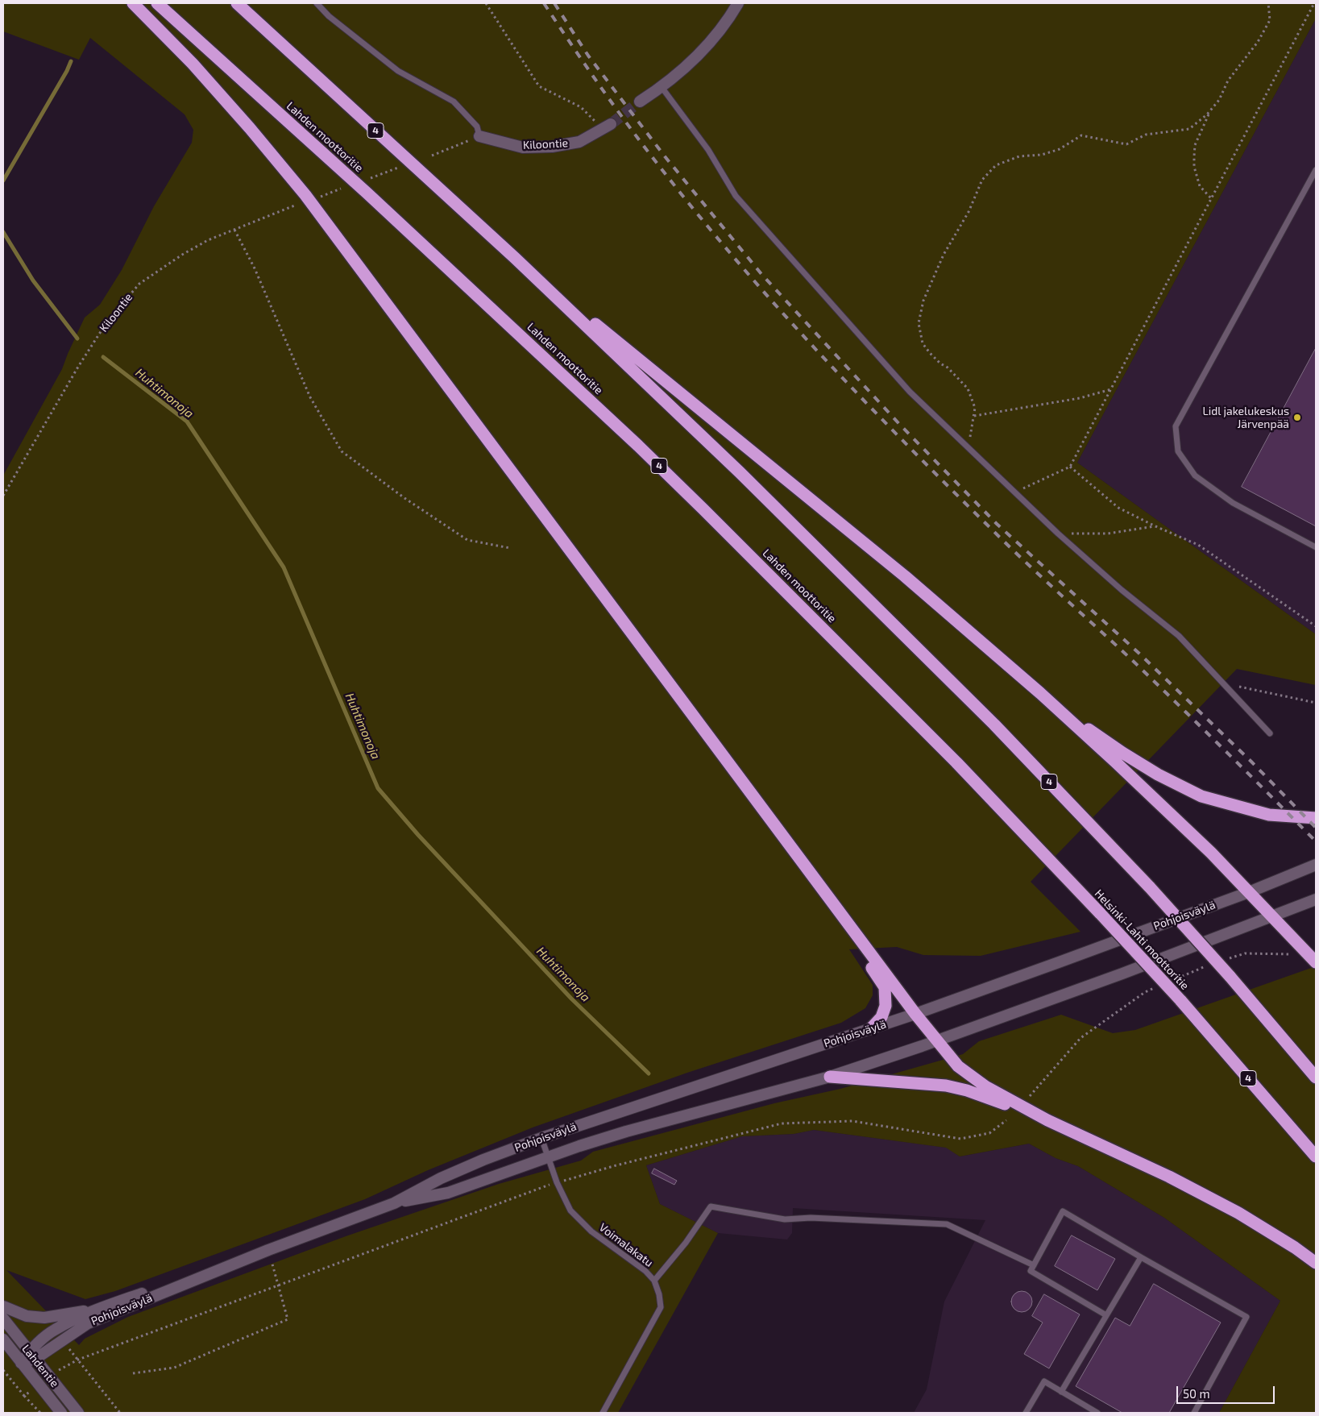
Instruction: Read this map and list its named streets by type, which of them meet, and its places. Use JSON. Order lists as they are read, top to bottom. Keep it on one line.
{"streets":{"highway":["4","Lahden moottoritie","Helsinki-Lahti moottoritie"],"main road":["Kiloontie","Pohjoisväylä","Lahdentie"],"lane":["Voimalakatu"]},"crossings":[["Lahden moottoritie","Helsinki-Lahti moottoritie"],["Pohjoisväylä","Voimalakatu"],["Pohjoisväylä","Lahdentie"]],"water":["Huhtimonoja"],"places":["Lidl jakelukeskus Järvenpää"],"scale_bar":"50 m"}
